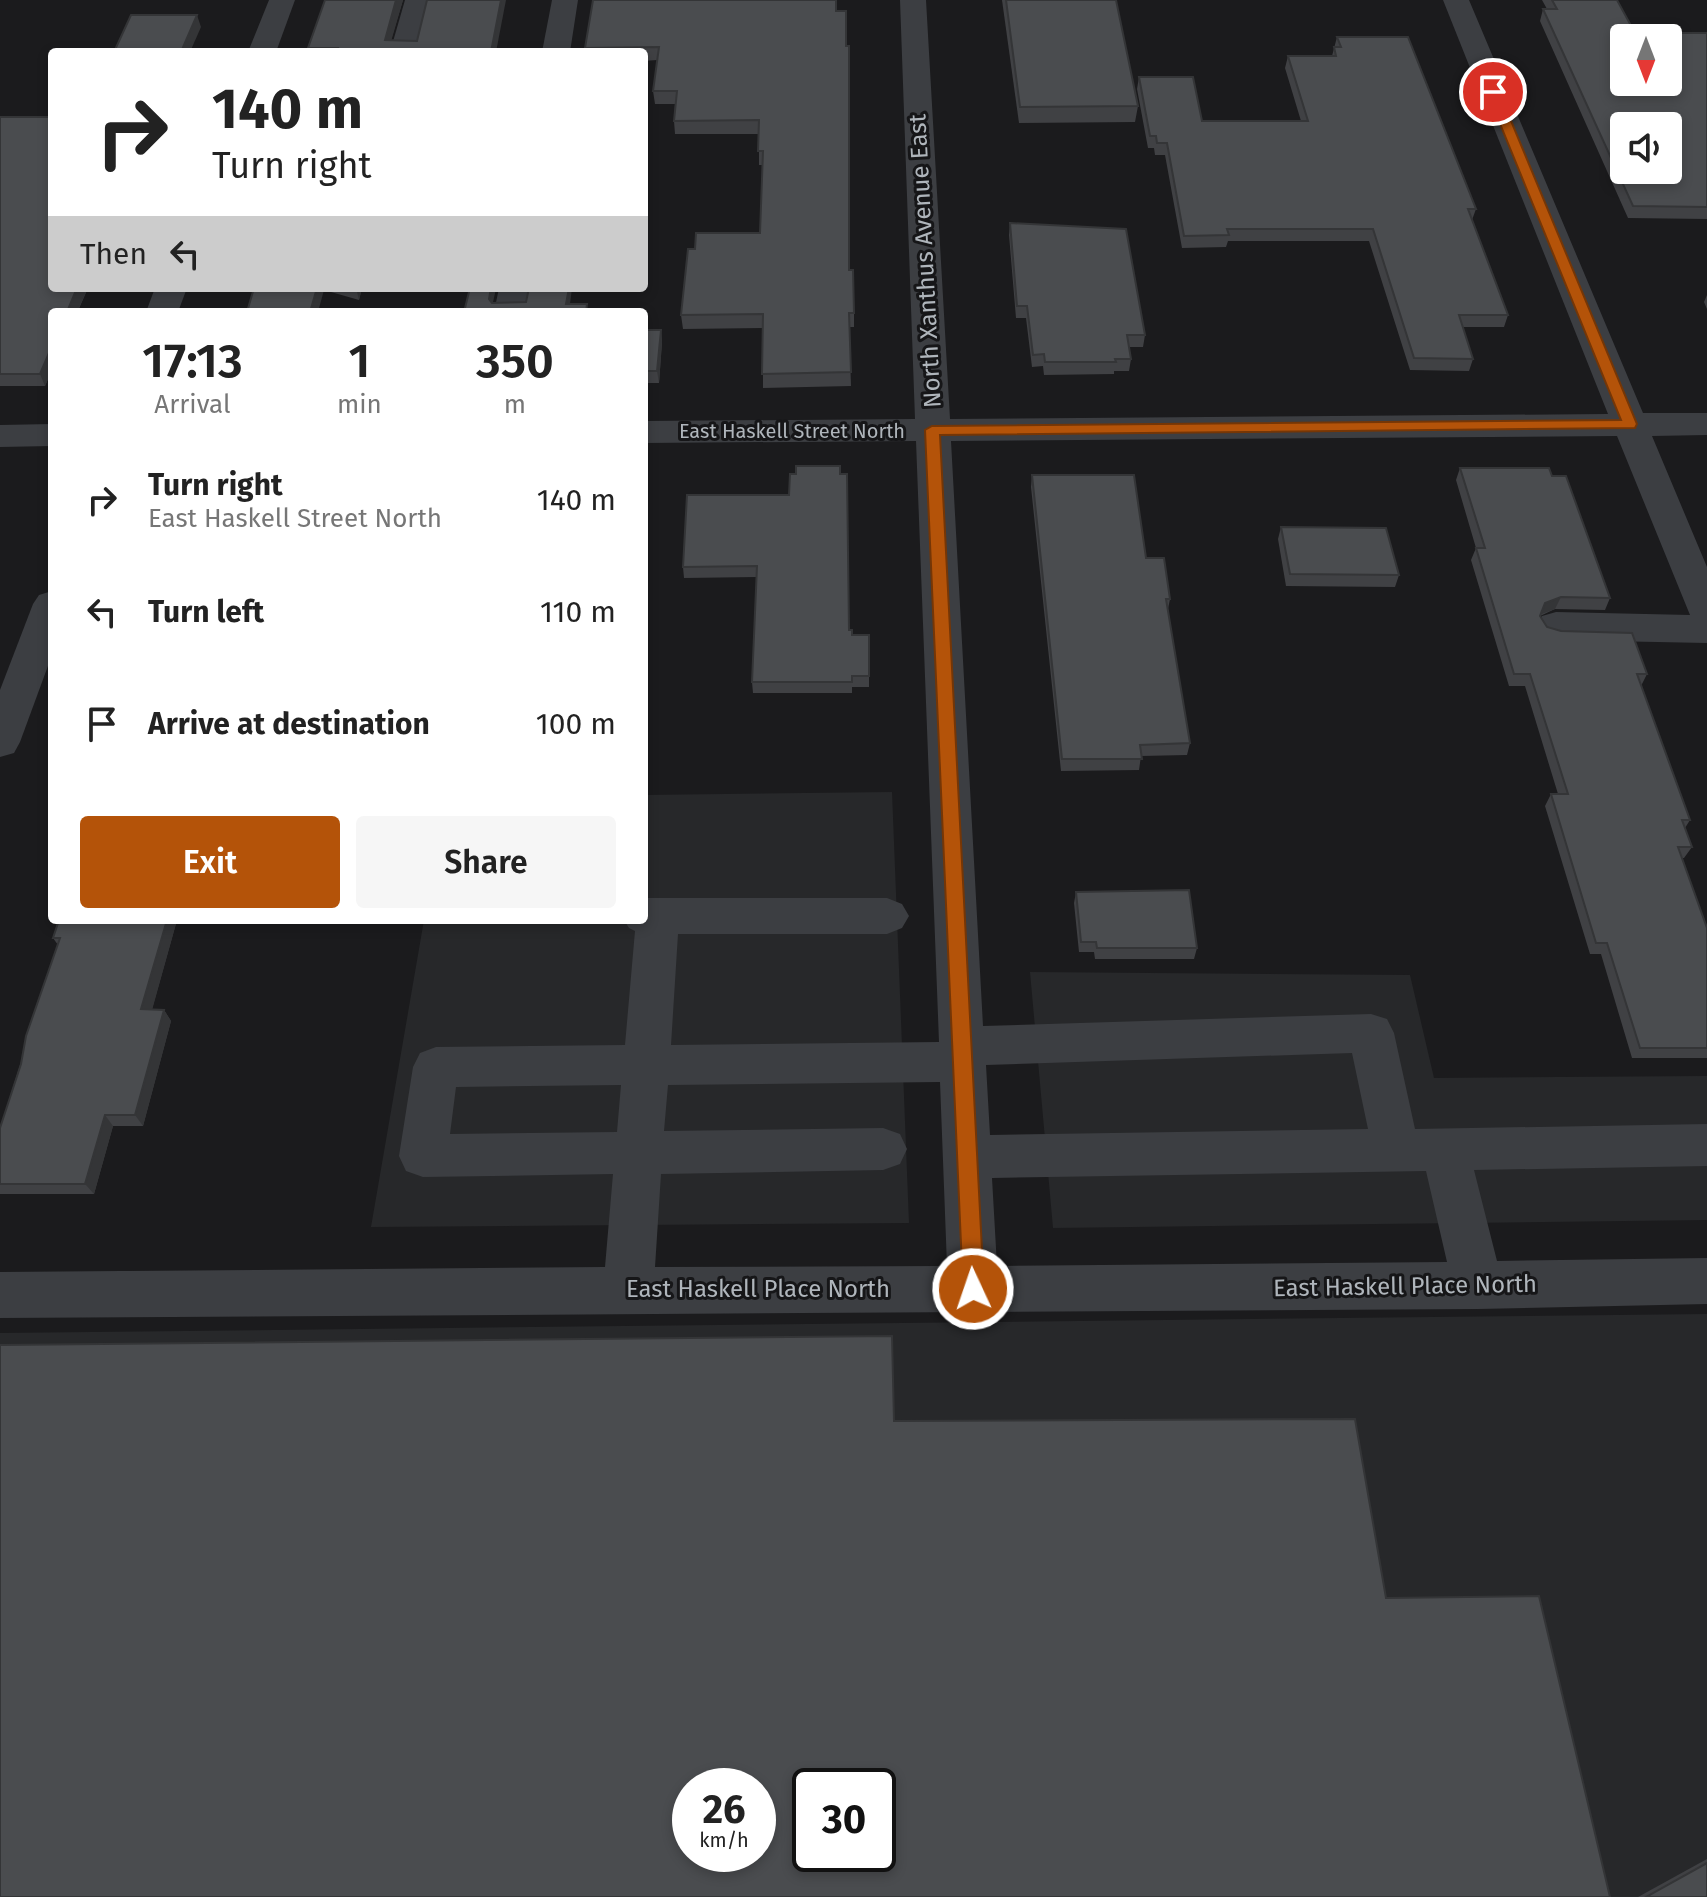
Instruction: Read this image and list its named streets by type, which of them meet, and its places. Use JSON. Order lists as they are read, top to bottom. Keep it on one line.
{"streets":{"street":["North Xanthus Avenue East","East Haskell Street North","East Haskell Place North"]},"crossings":[["North Xanthus Avenue East","East Haskell Street North"],["North Xanthus Avenue East","East Haskell Place North"]],"north":"bottom","page":{"turn":["140 m","Turn right"],"then":"Then","eta":["17:13","Arrival","1","min","350","m"],"list":[{"name":"Turn right","note":"East Haskell Street North","value":"140 m"},{"name":"Turn left","value":"110 m"},{"name":"Arrive at destination","value":"100 m"}],"buttons":["Exit","Share"],"speed":"26 km/h","limit":"30"}}
